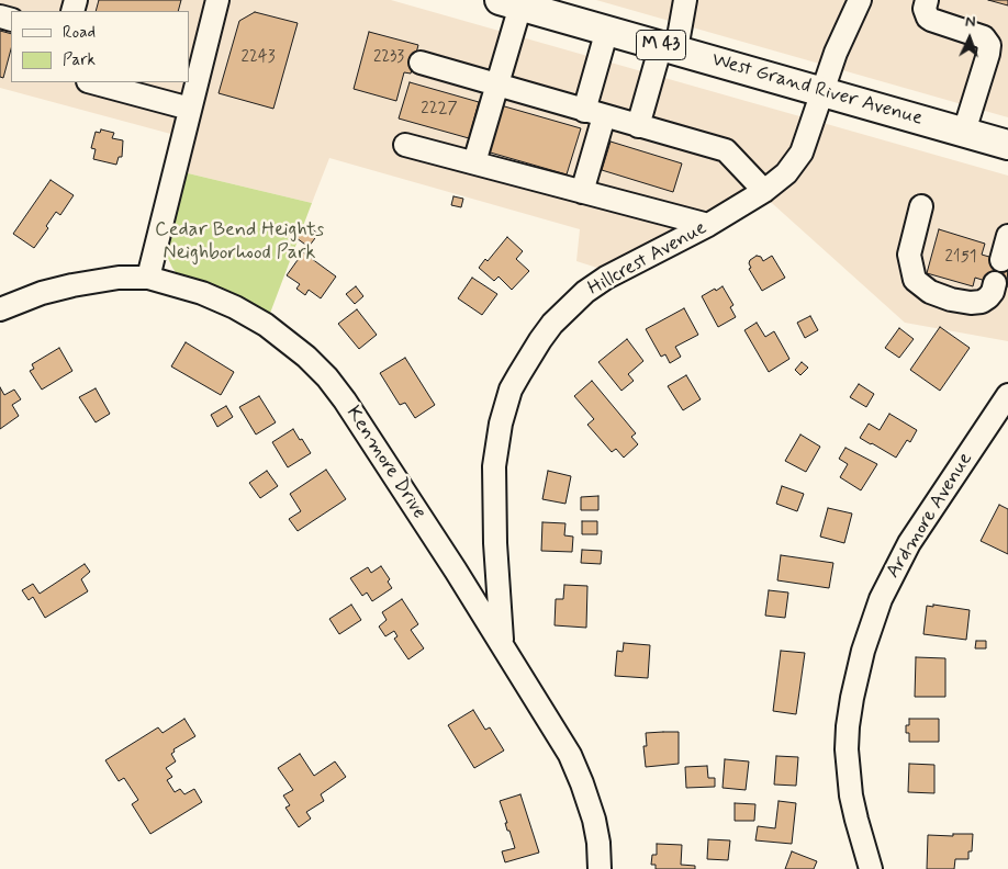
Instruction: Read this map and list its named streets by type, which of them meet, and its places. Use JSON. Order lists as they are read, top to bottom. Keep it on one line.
{"streets":{"main road":["M 43","West Grand River Avenue"],"street":["Hillcrest Avenue","Kenmore Drive","Ardmore Avenue"]},"crossings":[["West Grand River Avenue","Hillcrest Avenue"],["Hillcrest Avenue","Kenmore Drive"]],"parks":["Cedar Bend Heights Neighborhood Park"],"house_numbers":["2243","2233","2227","2151"],"legend":["Road","Park"],"north":"top"}
